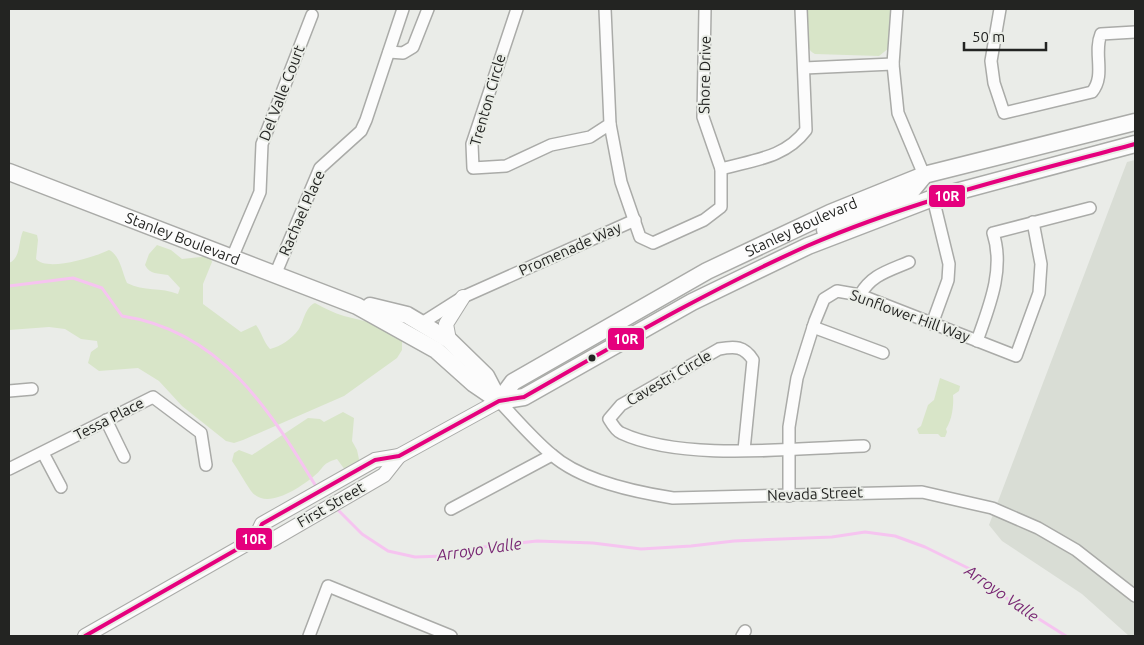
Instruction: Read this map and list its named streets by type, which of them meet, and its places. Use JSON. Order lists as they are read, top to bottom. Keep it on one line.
{"streets":{"main road":["Stanley Boulevard"],"street":["Shore Drive","Del Valle Court","Trenton Circle","Rachael Place","Promenade Way","Sunflower Hill Way","Cavestri Circle","Tessa Place","Nevada Street","First Street"]},"crossings":[["Shore Drive","Promenade Way"],["Del Valle Court","Stanley Boulevard"],["Rachael Place","Stanley Boulevard"],["Stanley Boulevard","Promenade Way"],["Stanley Boulevard","Nevada Street"],["Stanley Boulevard","First Street"],["Sunflower Hill Way","Cavestri Circle"],["Sunflower Hill Way","Nevada Street"],["Nevada Street","First Street"]],"water":["Arroyo Valle"],"lines":["transit line 10R"],"scale_bar":"50 m"}
